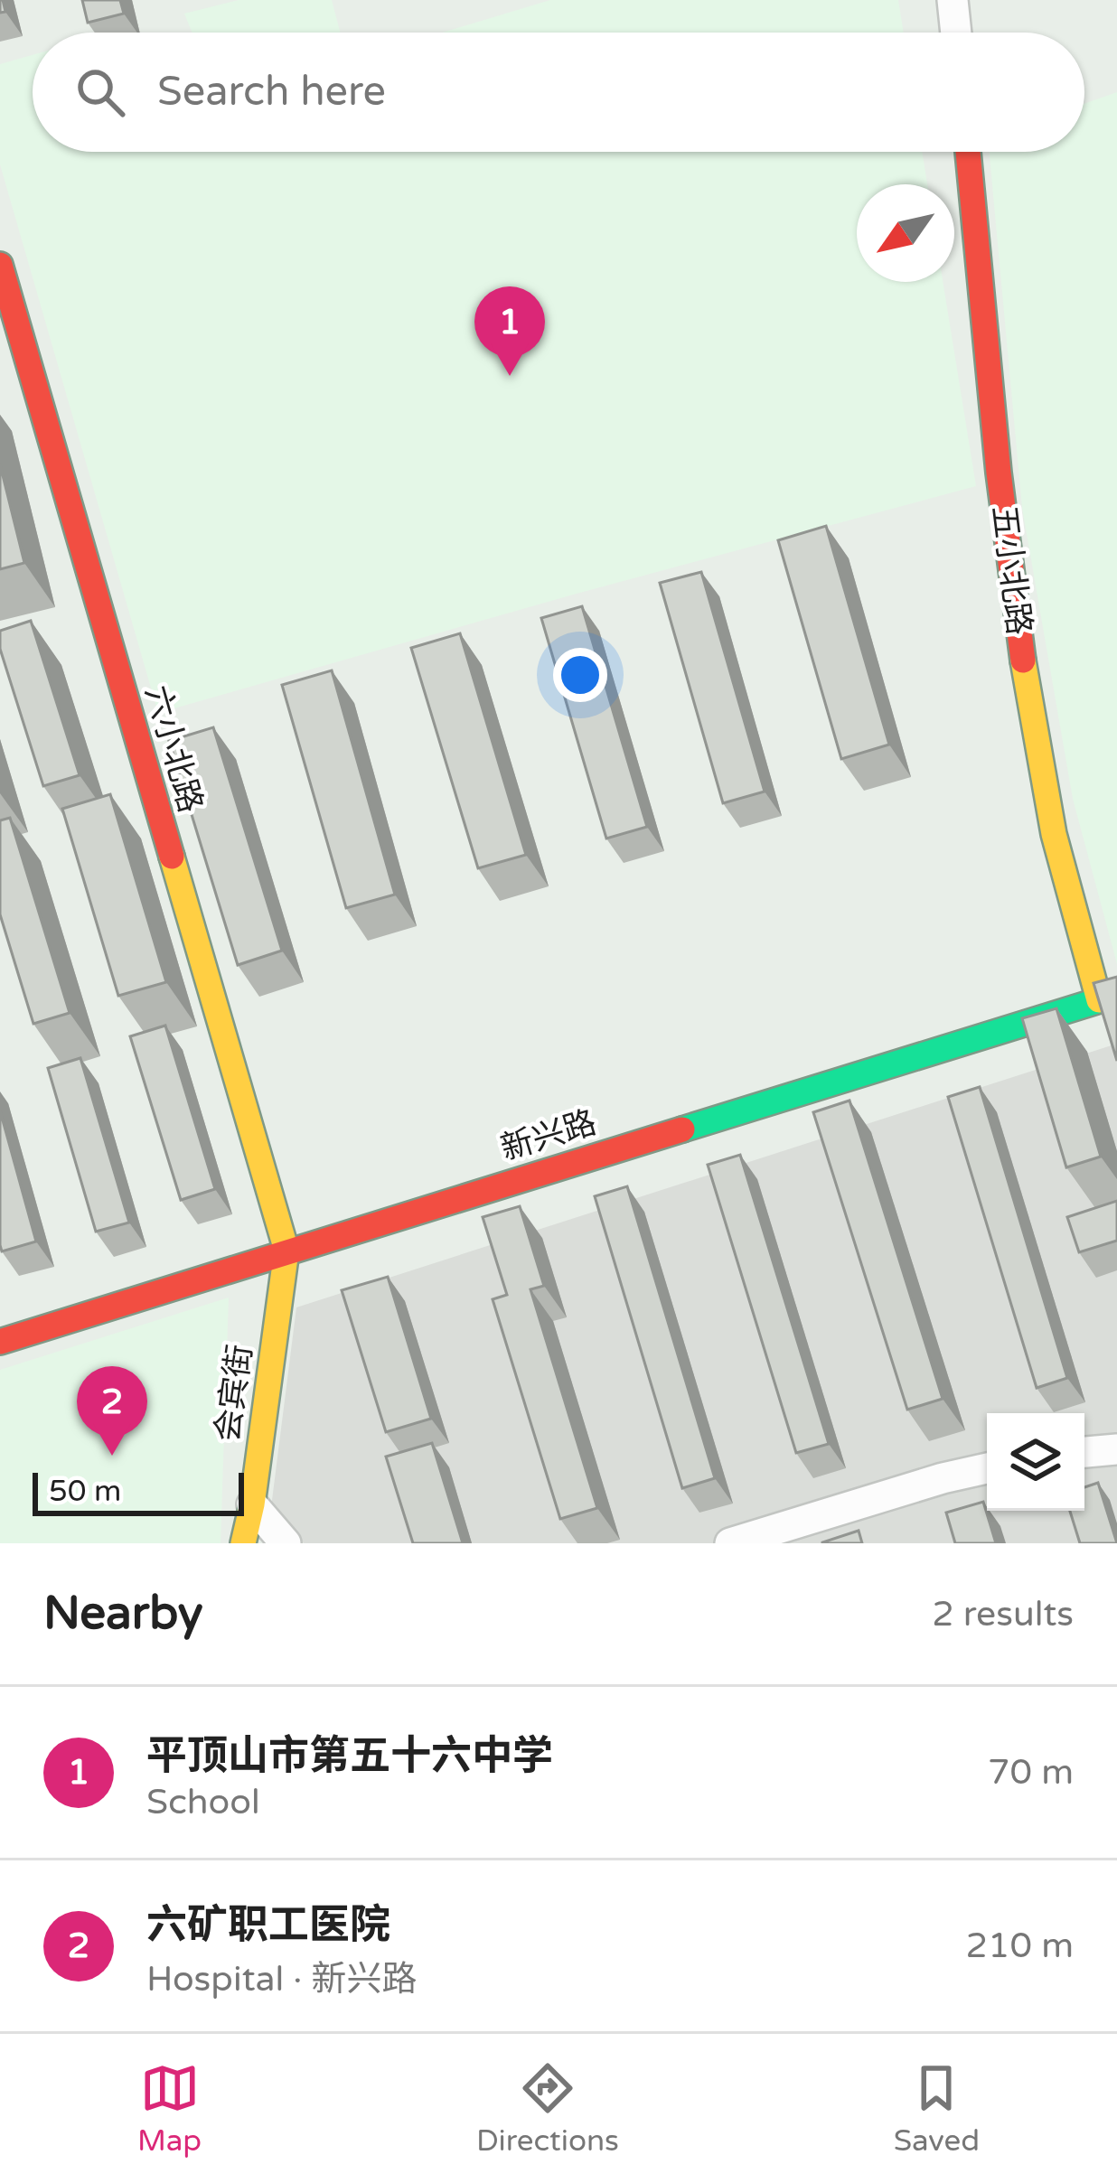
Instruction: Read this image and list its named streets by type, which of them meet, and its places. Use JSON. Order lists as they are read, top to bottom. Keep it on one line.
{"streets":{"street":["五小北路","六小北路","新兴路","会宾街"]},"crossings":[["五小北路","新兴路"],["六小北路","新兴路"],["六小北路","会宾街"],["新兴路","会宾街"]],"scale_bar":"50 m","north":"bottom left","page":{"search":"Search here","pins":["1","2"],"scale":"50 m","heading":["Nearby","2 results"],"list":[{"mark":"1","name":"平顶山市第五十六中学","note":"School","value":"70 m"},{"mark":"2","name":"六矿职工医院","note":"Hospital · 新兴路","value":"210 m"}],"nav":["Map","Directions","Saved"]}}
